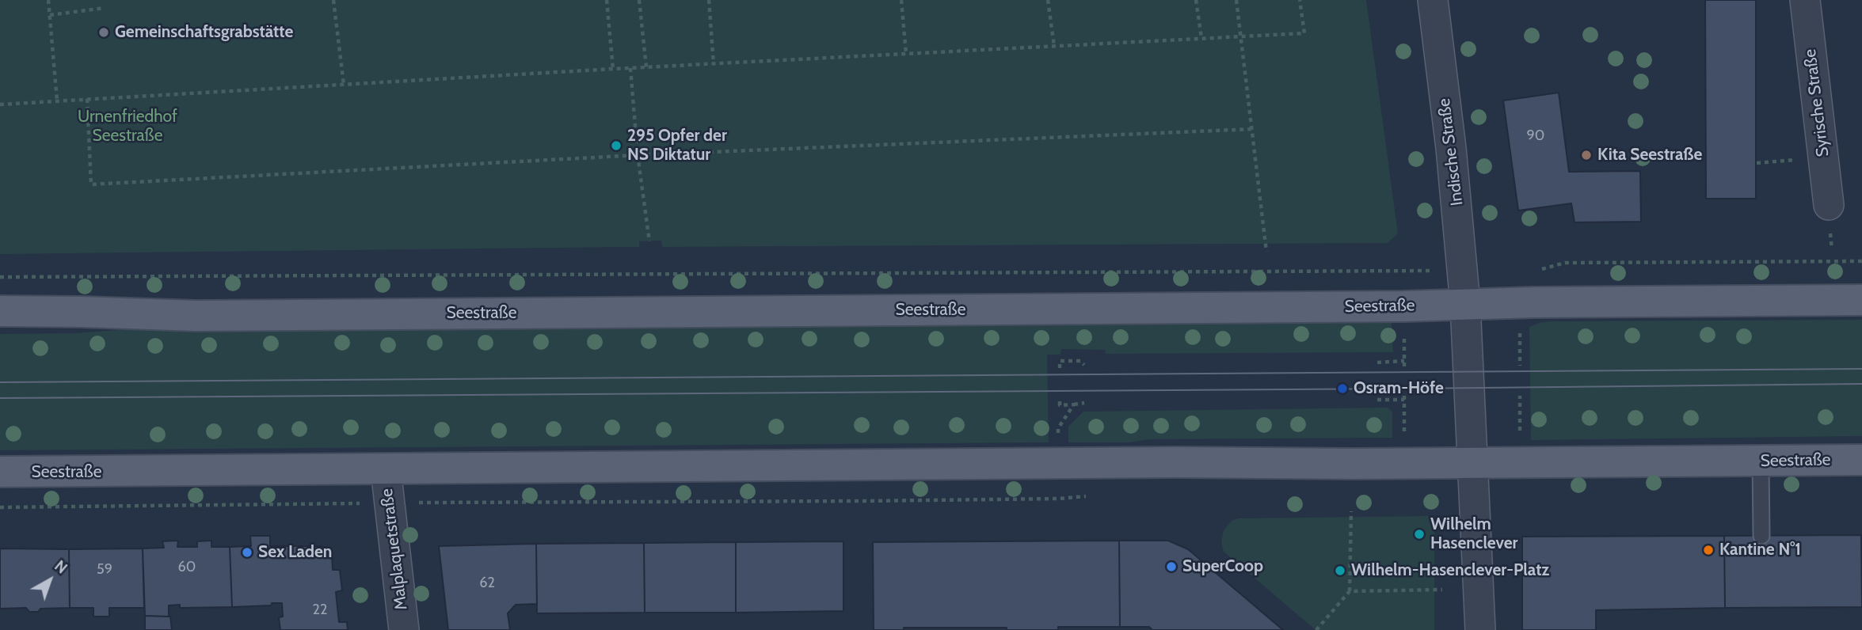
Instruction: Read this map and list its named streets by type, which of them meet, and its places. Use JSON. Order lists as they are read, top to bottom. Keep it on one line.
{"streets":{"main road":["Seestraße"],"street":["Syrische Straße","Indische Straße","Malplaquetstraße"]},"crossings":[["Indische Straße","Seestraße"],["Seestraße","Malplaquetstraße"]],"parks":["Urnenfriedhof Seestraße"],"places":["Gemeinschaftsgrabstätte","295 Opfer der NS Diktatur","Kita Seestraße","Osram-Höfe","Wilhelm Hasenclever","Kantine N°1","Sex Laden","SuperCoop","Wilhelm-Hasenclever-Platz"],"house_numbers":["90","60","59","62","22"],"north":"top right"}
